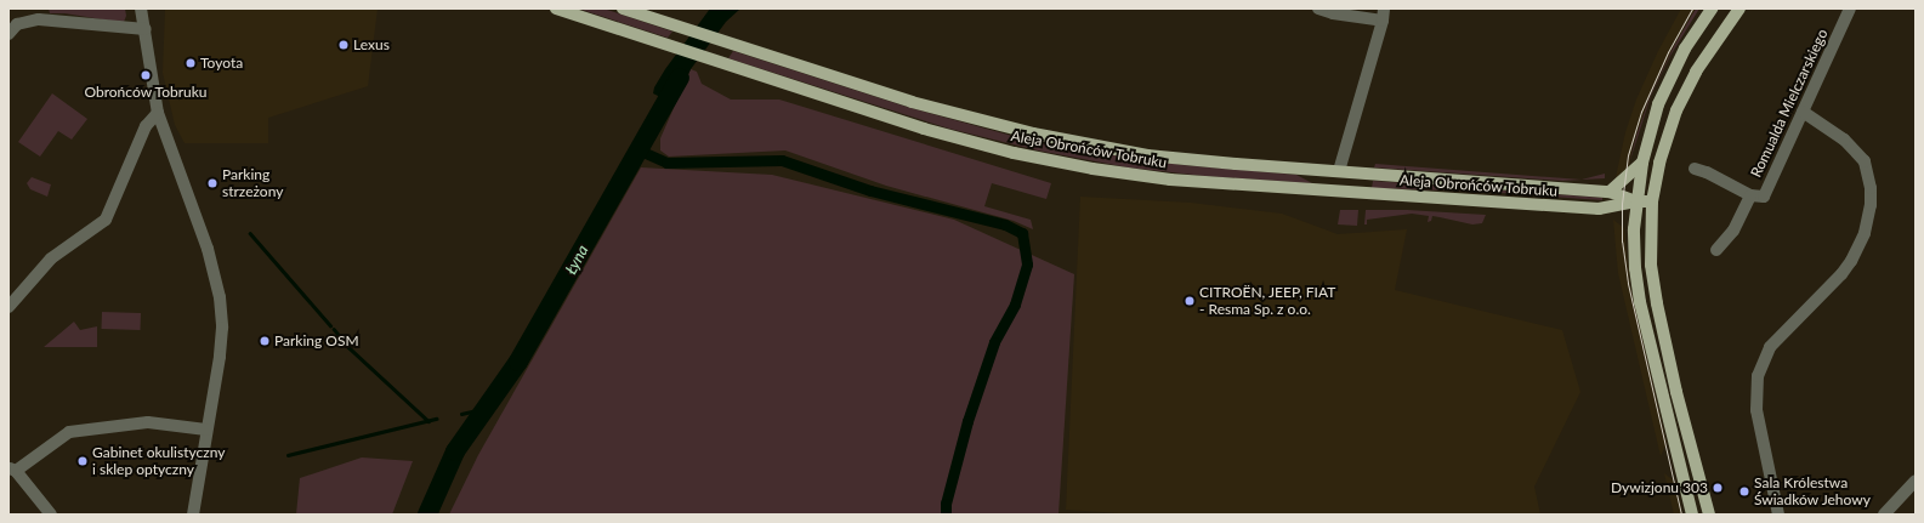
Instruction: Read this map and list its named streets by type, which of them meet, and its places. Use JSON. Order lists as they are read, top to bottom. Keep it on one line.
{"streets":{"main road":["Aleja Obrońców Tobruku"],"street":["Romualda Mielczarskiego"]},"water":["Łyna"],"places":["Lexus","Toyota","Obrońców Tobruku","Parking strzeżony","CITROËN, JEEP, FIAT - Resma Sp. z o.o.","Parking OSM","Gabinet okulistyczny i sklep optyczny","Dywizjonu 303","Sala Królestwa Świadków Jehowy"]}
